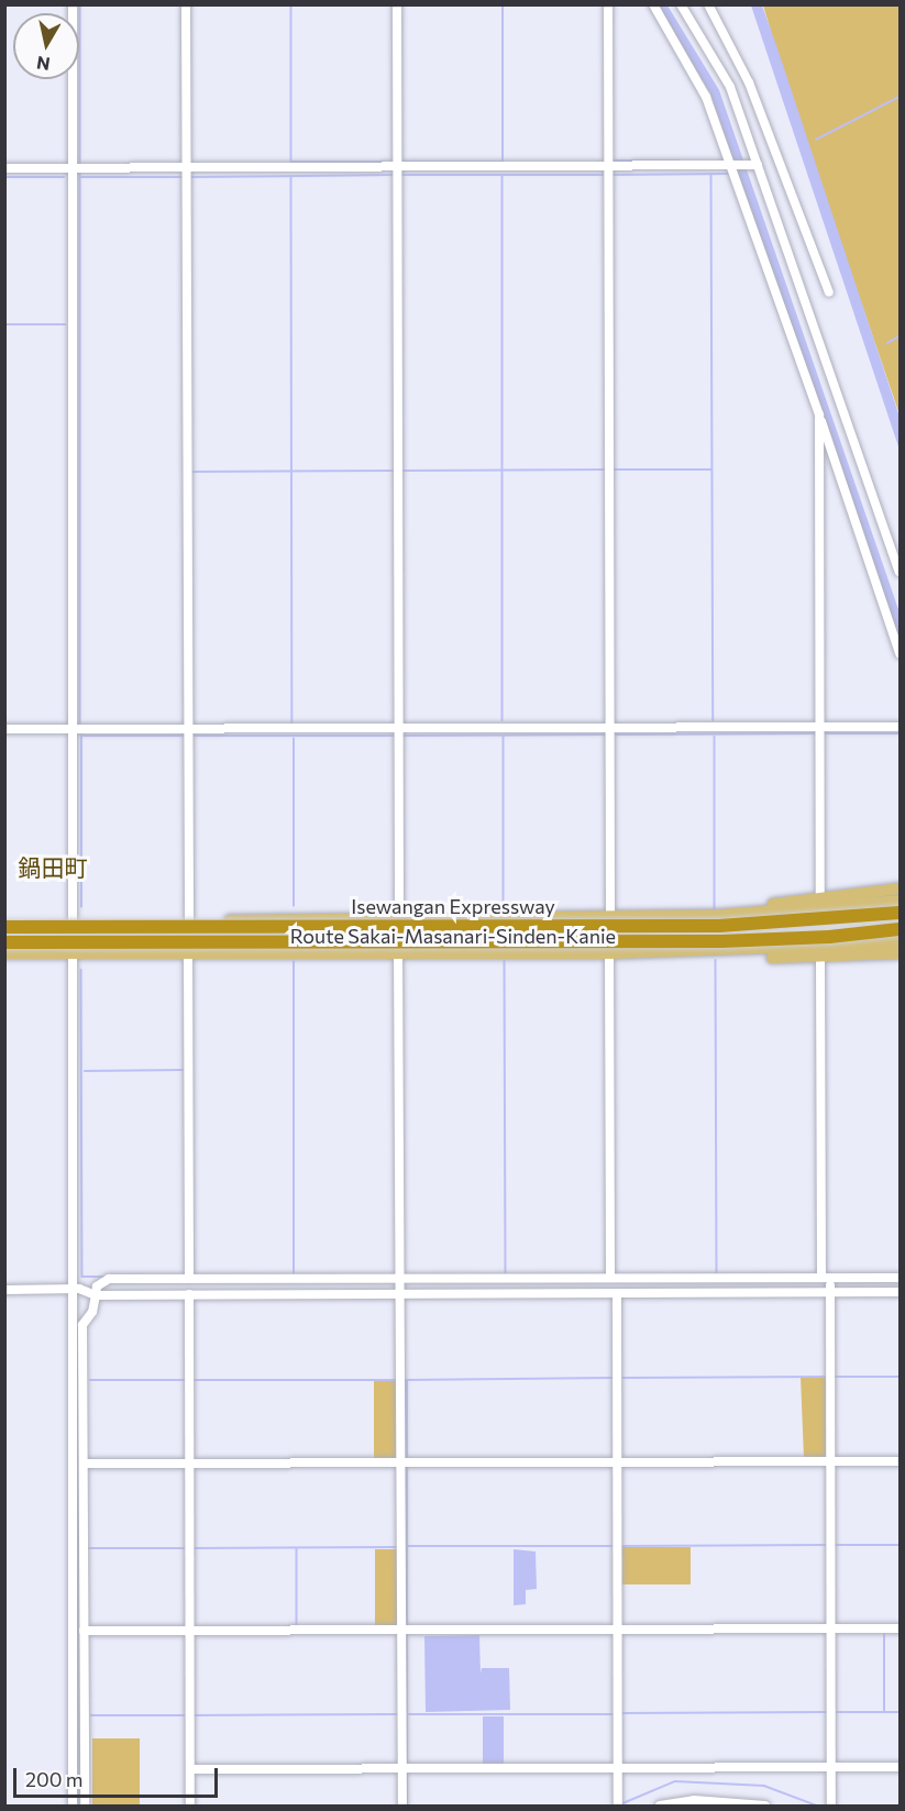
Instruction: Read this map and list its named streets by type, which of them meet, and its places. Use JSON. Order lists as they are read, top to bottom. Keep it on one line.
{"streets":{"highway":["Isewangan Expressway"],"main road":["Route Sakai-Masanari-Sinden-Kanie"]},"crossings":[["Isewangan Expressway","Route Sakai-Masanari-Sinden-Kanie"]],"districts":["鍋田町"],"scale_bar":"200 m","north":"bottom"}
